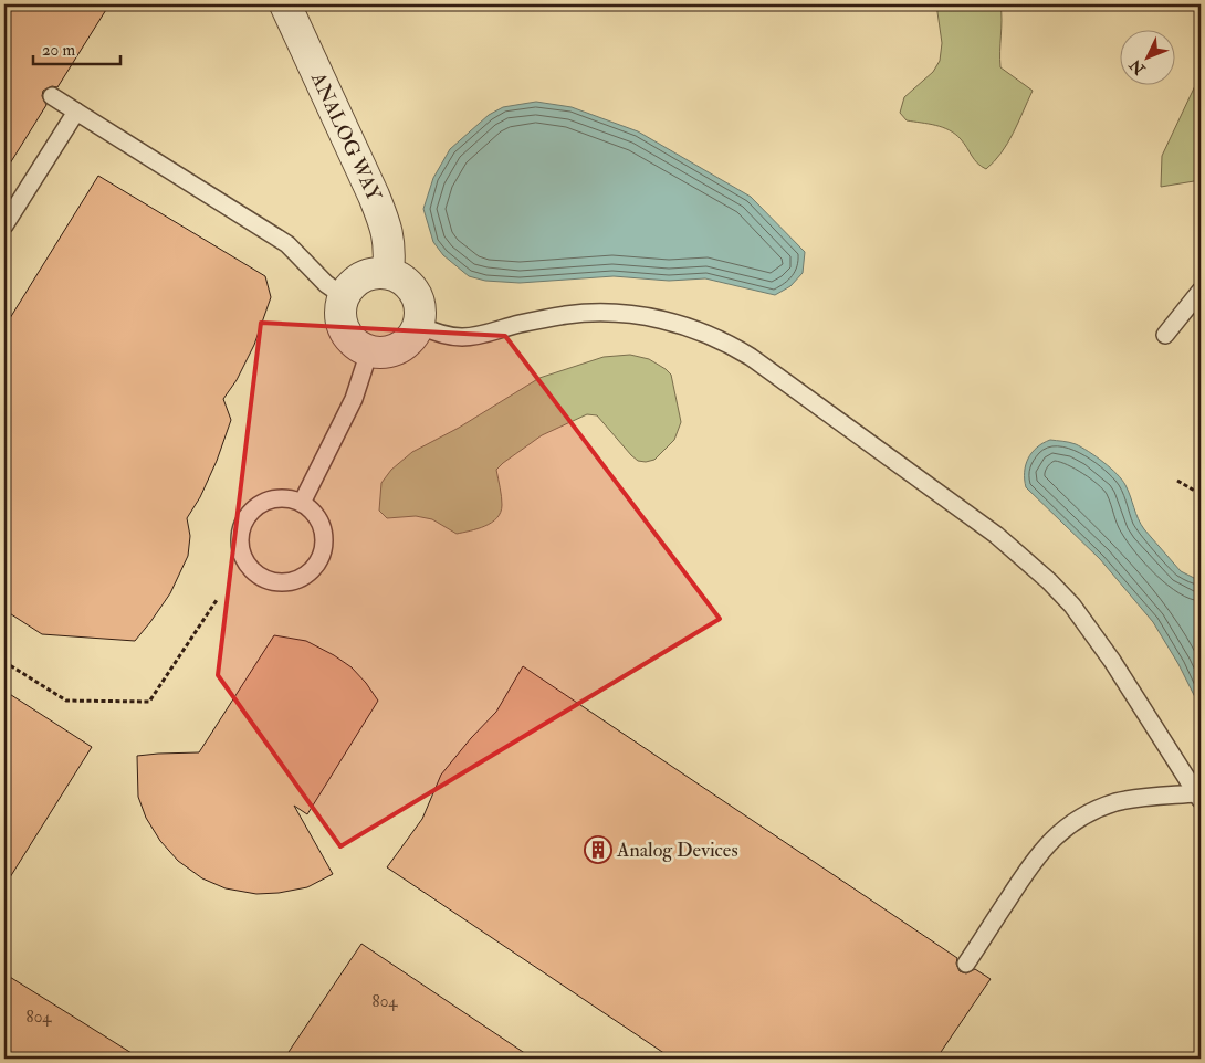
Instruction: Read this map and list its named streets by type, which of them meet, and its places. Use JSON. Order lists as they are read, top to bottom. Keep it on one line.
{"streets":{"street":["ANALOG WAY"]},"places":{"building":["Analog Devices"]},"house_numbers":["804","804"],"scale_bar":"20 m","north":"bottom left"}
